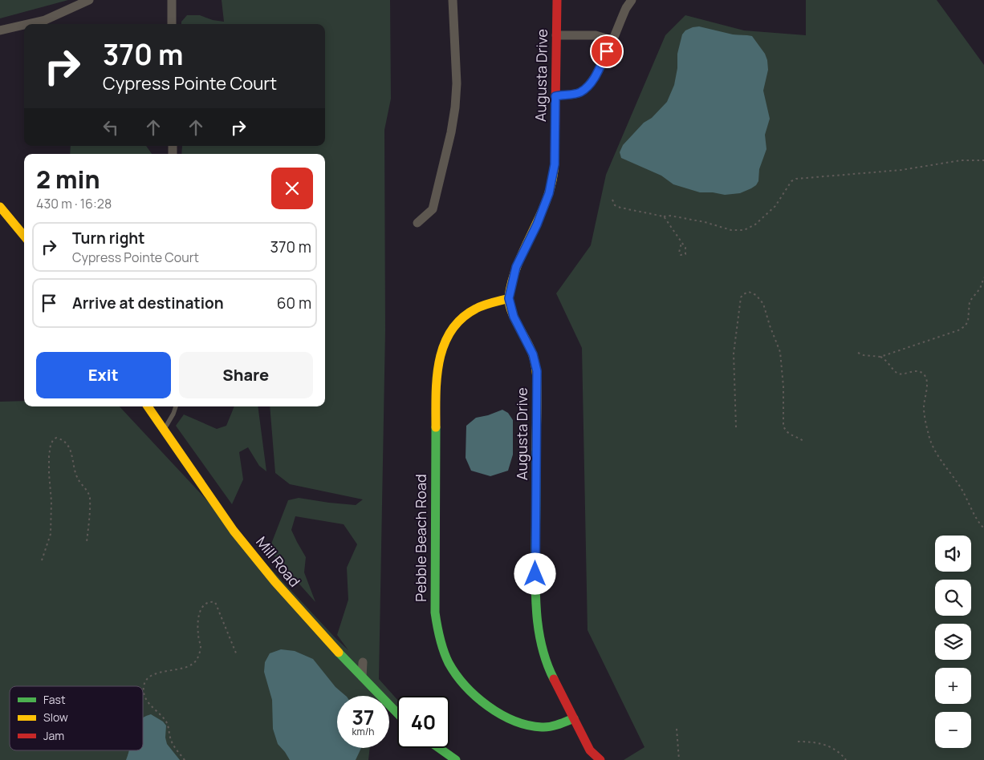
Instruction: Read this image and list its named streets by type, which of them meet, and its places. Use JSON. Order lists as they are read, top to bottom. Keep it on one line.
{"streets":{"street":["Augusta Drive","Pebble Beach Road","Mill Road"]},"crossings":[["Augusta Drive","Pebble Beach Road"]],"legend":["Fast","Slow","Jam"],"page":{"turn":["370 m","Cypress Pointe Court"],"heading":["2 min","430 m · 16:28"],"list":[{"name":"Turn right","note":"Cypress Pointe Court","value":"370 m"},{"name":"Arrive at destination","value":"60 m"}],"buttons":["Exit","Share"],"map_buttons":["+","−"],"speed":"37 km/h","limit":"40"}}
